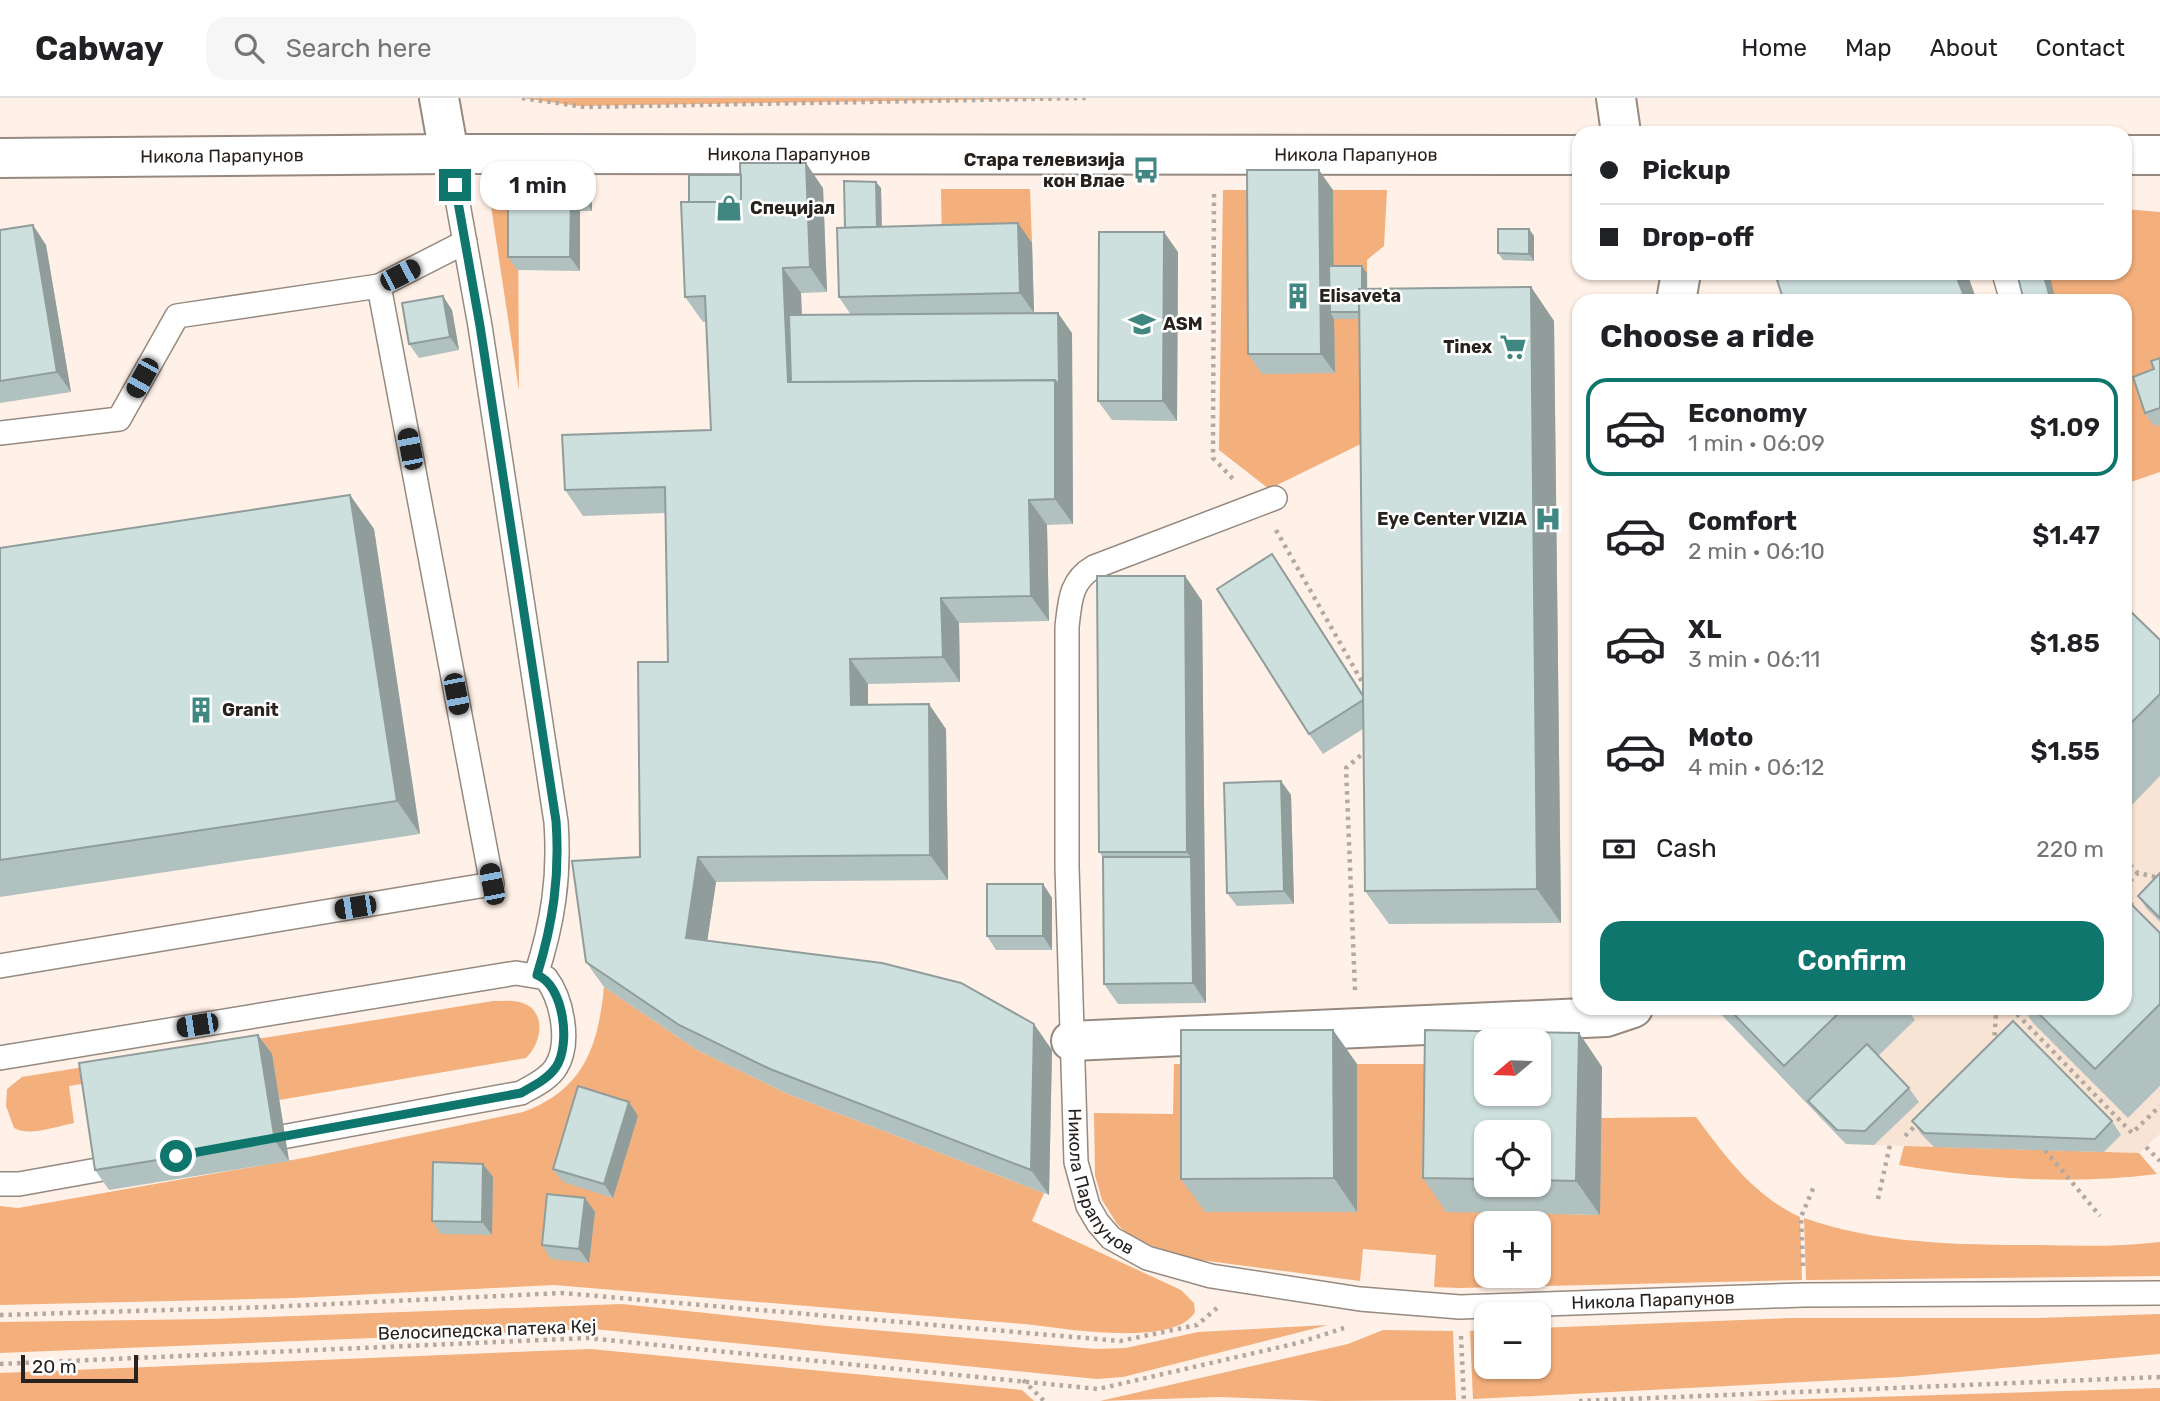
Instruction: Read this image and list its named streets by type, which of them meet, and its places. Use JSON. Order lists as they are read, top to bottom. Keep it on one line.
{"streets":{"street":["Никола Парапунов"],"path":["Велосипедска патека Кеј"]},"crossings":[["Никола Парапунов","Велосипедска патека Кеј"]],"places":{"bus stop":["Стара телевизија кон Влае"],"shop":["Специјал"],"building":["Elisaveta","Granit"],"school or university":["ASM"],"supermarket":["Tinex"],"hospital":["Eye Center VIZIA"]},"scale_bar":"20 m","north":"left","page":{"header":"Cabway","search":"Search here","nav":["Home","Map","About","Contact"],"banner":["Pickup","Drop-off"],"bubble":"1 min","heading":"Choose a ride","list":[{"name":"Economy","note":"1 min · 06:09","value":"$1.09"},{"name":"Comfort","note":"2 min · 06:10","value":"$1.47"},{"name":"XL","note":"3 min · 06:11","value":"$1.85"},{"name":"Moto","note":"4 min · 06:12","value":"$1.55"}],"pay":["Cash","220 m"],"buttons":"Confirm","map_buttons":["+","−"],"scale":"20 m"}}
